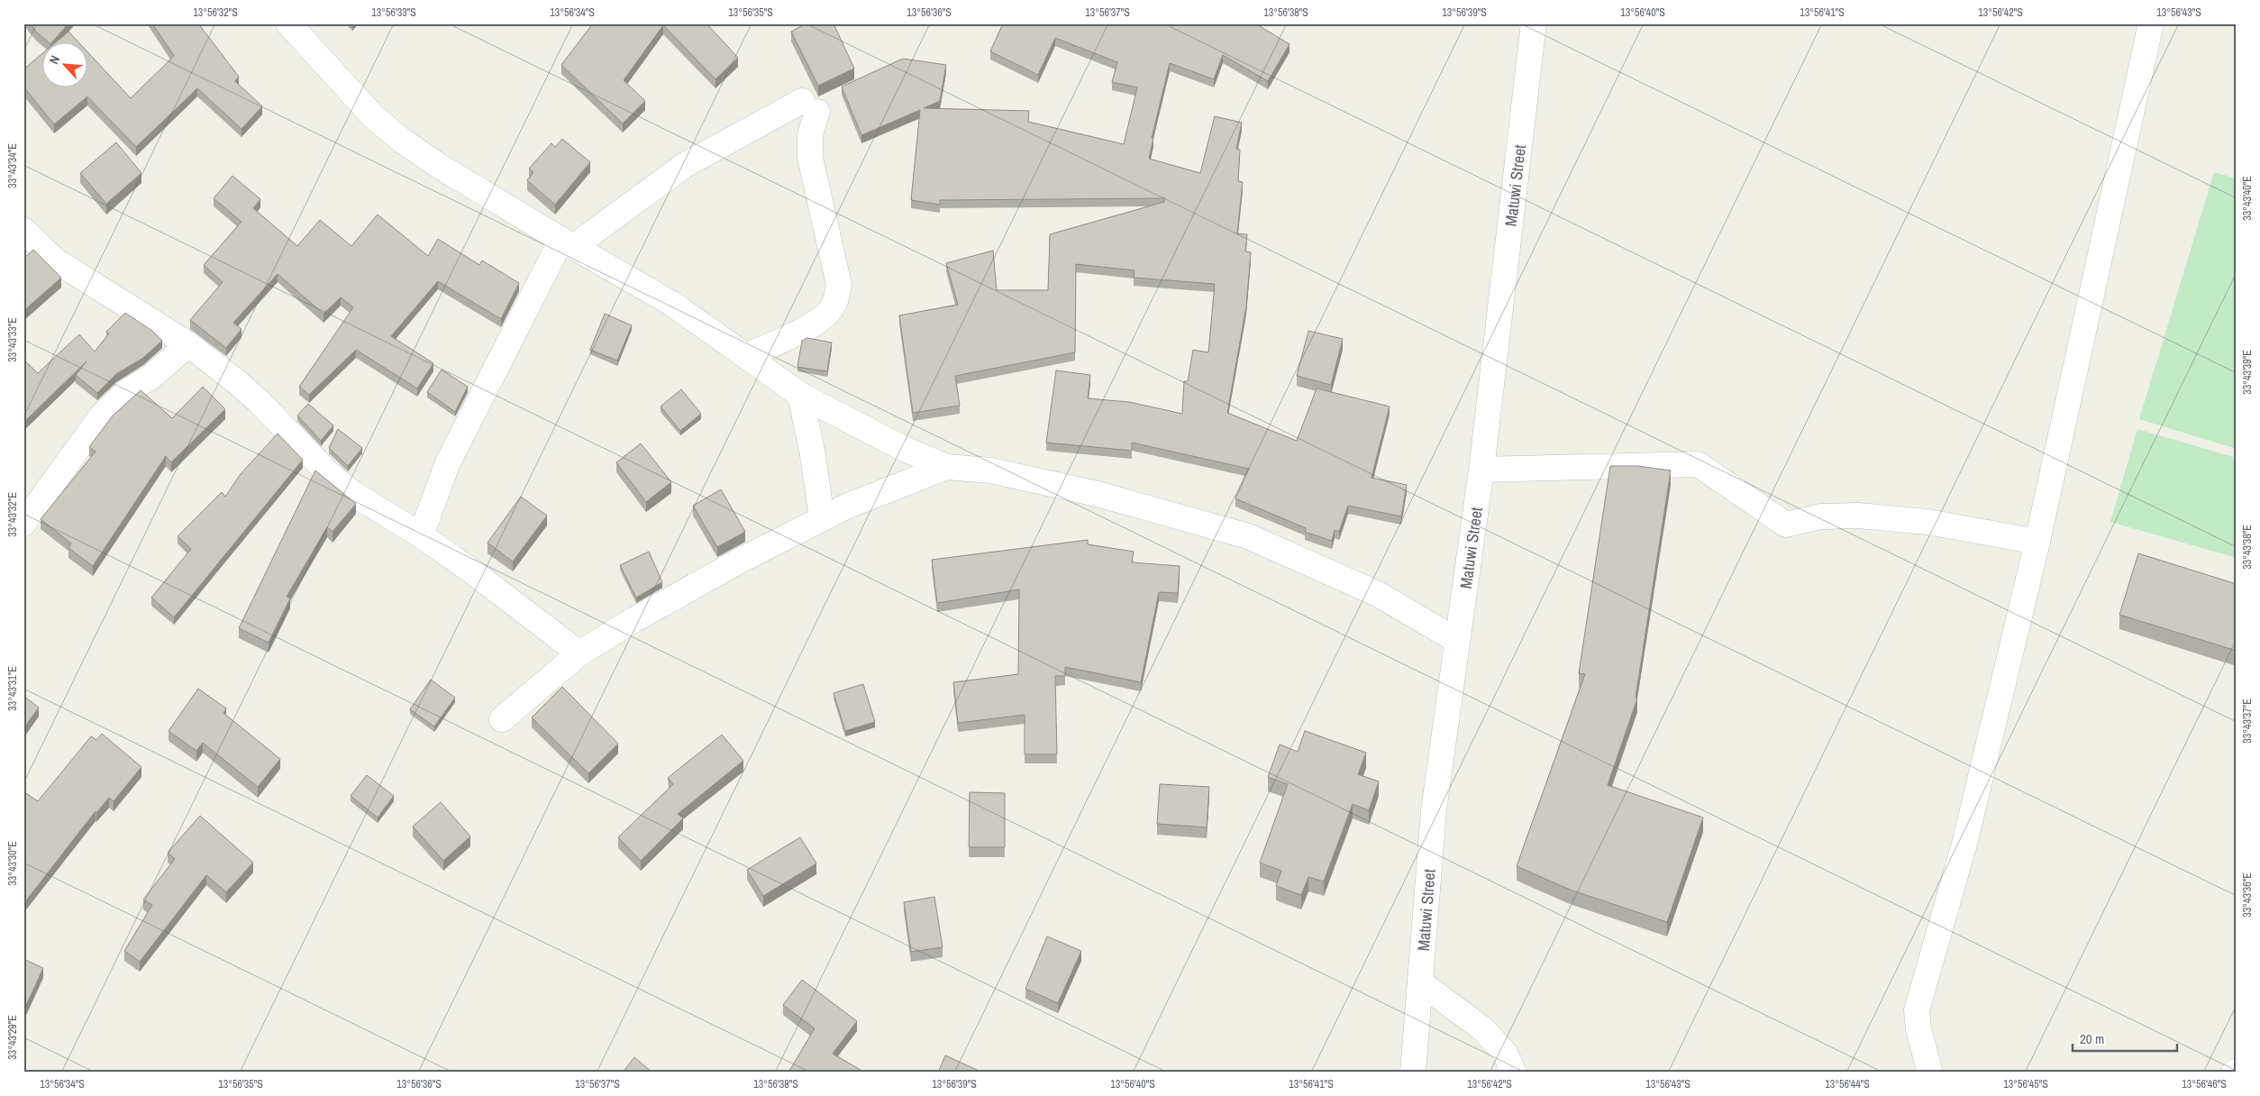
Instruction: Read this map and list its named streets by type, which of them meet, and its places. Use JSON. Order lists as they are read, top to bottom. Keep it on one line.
{"streets":{"street":["Matuwi Street"]},"scale_bar":"20 m","north":"top left","coordinates":["13°56'32\"S","13°56'33\"S","13°56'34\"S","13°56'35\"S","13°56'36\"S","13°56'37\"S","13°56'38\"S","13°56'39\"S","13°56'40\"S","13°56'41\"S","13°56'42\"S","13°56'43\"S","33°43'34\"E","33°43'40\"E","33°43'33\"E","33°43'39\"E","33°43'32\"E","33°43'38\"E","33°43'31\"E","33°43'37\"E","33°43'30\"E","33°43'36\"E","33°43'29\"E","13°56'44\"S","13°56'45\"S","13°56'46\"S"]}
